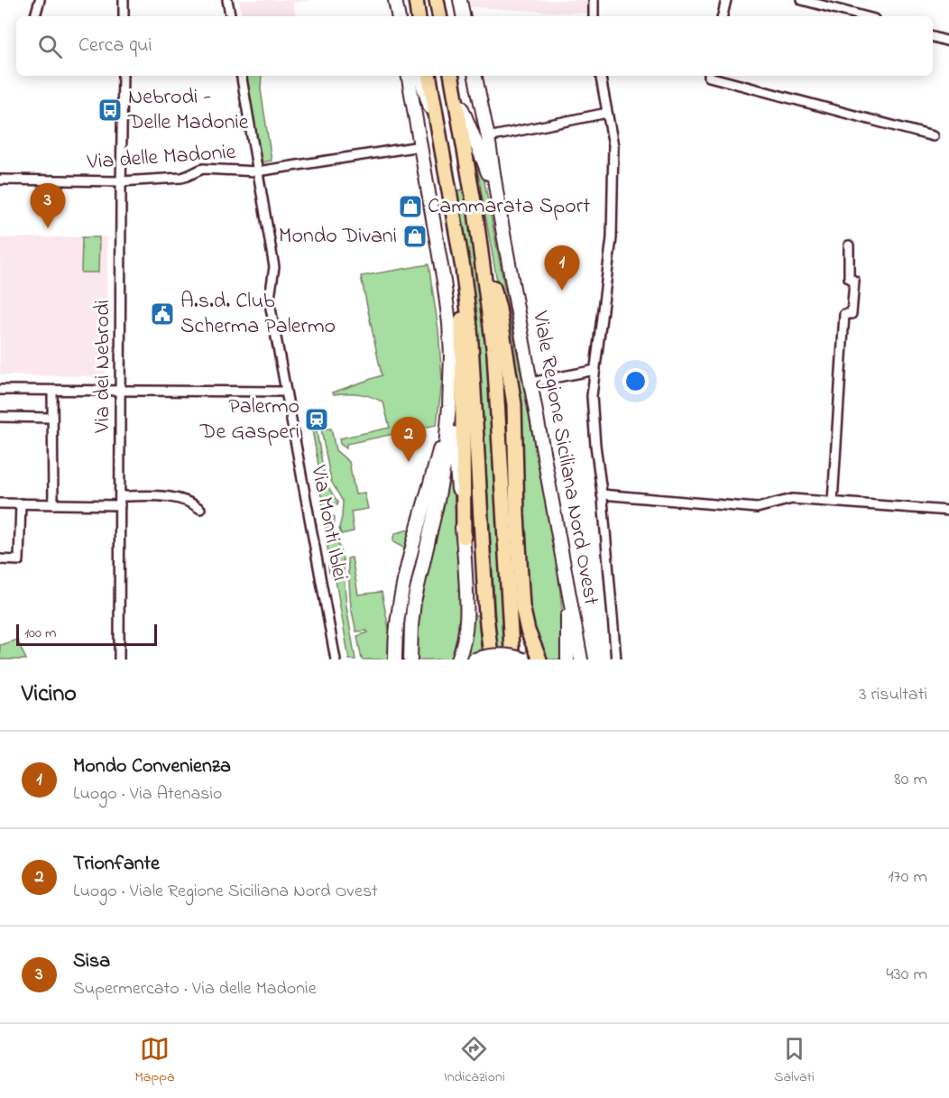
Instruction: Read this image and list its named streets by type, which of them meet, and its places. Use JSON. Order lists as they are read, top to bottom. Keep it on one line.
{"streets":{"street":["Via delle Madonie","Via dei Nebrodi","Viale Regione Siciliana Nord Ovest","Via Monti Iblei"]},"crossings":[["Via delle Madonie","Via dei Nebrodi"],["Via delle Madonie","Via Monti Iblei"]],"places":{"bus stop":["Nebrodi - Delle Madonie"],"shop":["Cammarata Sport","Mondo Divani"],"public building":["A.s.d. Club Scherma Palermo"],"station":["Palermo De Gasperi"]},"scale_bar":"100 m","page":{"search":"Cerca qui","pins":["3","1","2"],"scale":"100 m","heading":["Vicino","3 risultati"],"list":[{"mark":"1","name":"Mondo Convenienza","note":"Luogo · Via Atenasio","value":"80 m"},{"mark":"2","name":"Trionfante","note":"Luogo · Viale Regione Siciliana Nord Ovest","value":"170 m"},{"mark":"3","name":"Sisa","note":"Supermercato · Via delle Madonie","value":"430 m"}],"nav":["Mappa","Indicazioni","Salvati"]}}
